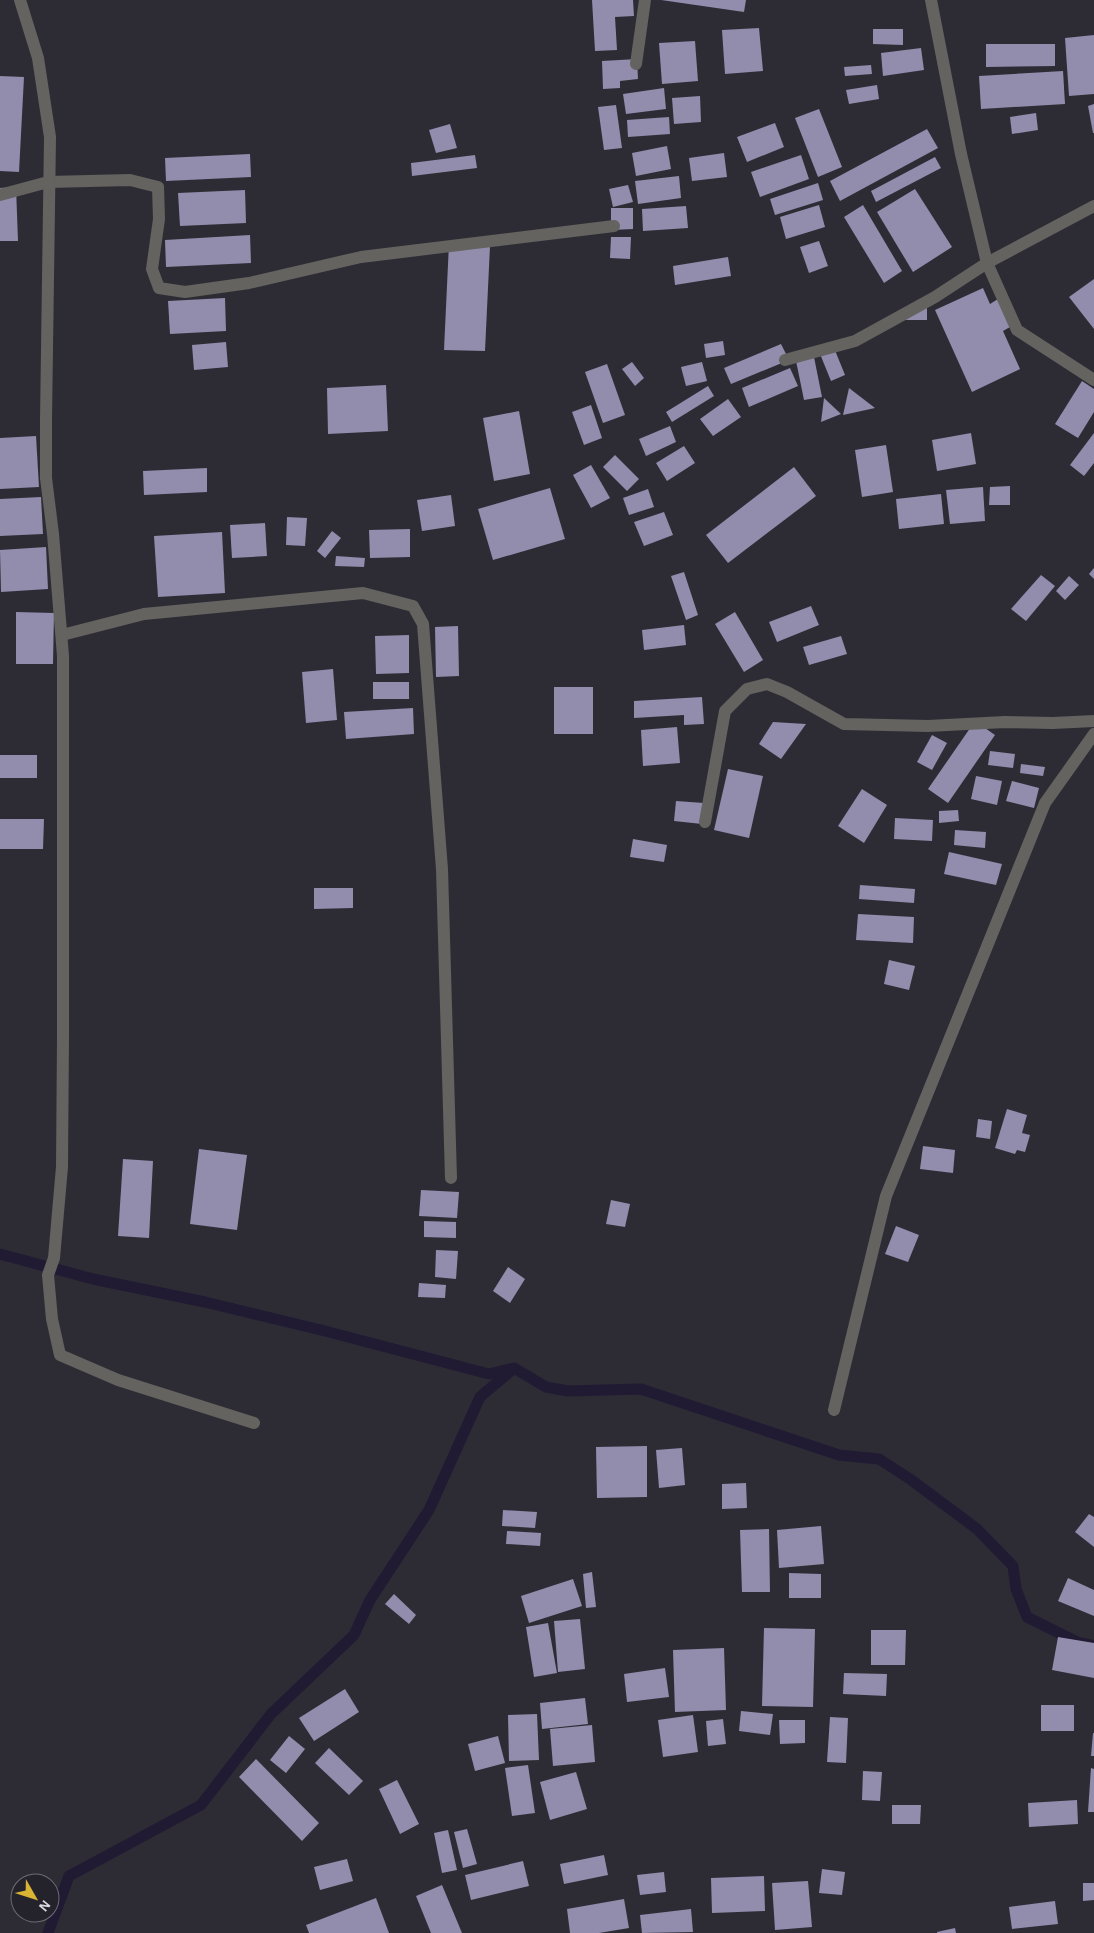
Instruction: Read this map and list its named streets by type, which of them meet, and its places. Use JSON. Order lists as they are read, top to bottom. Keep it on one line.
{"north":"bottom right"}
